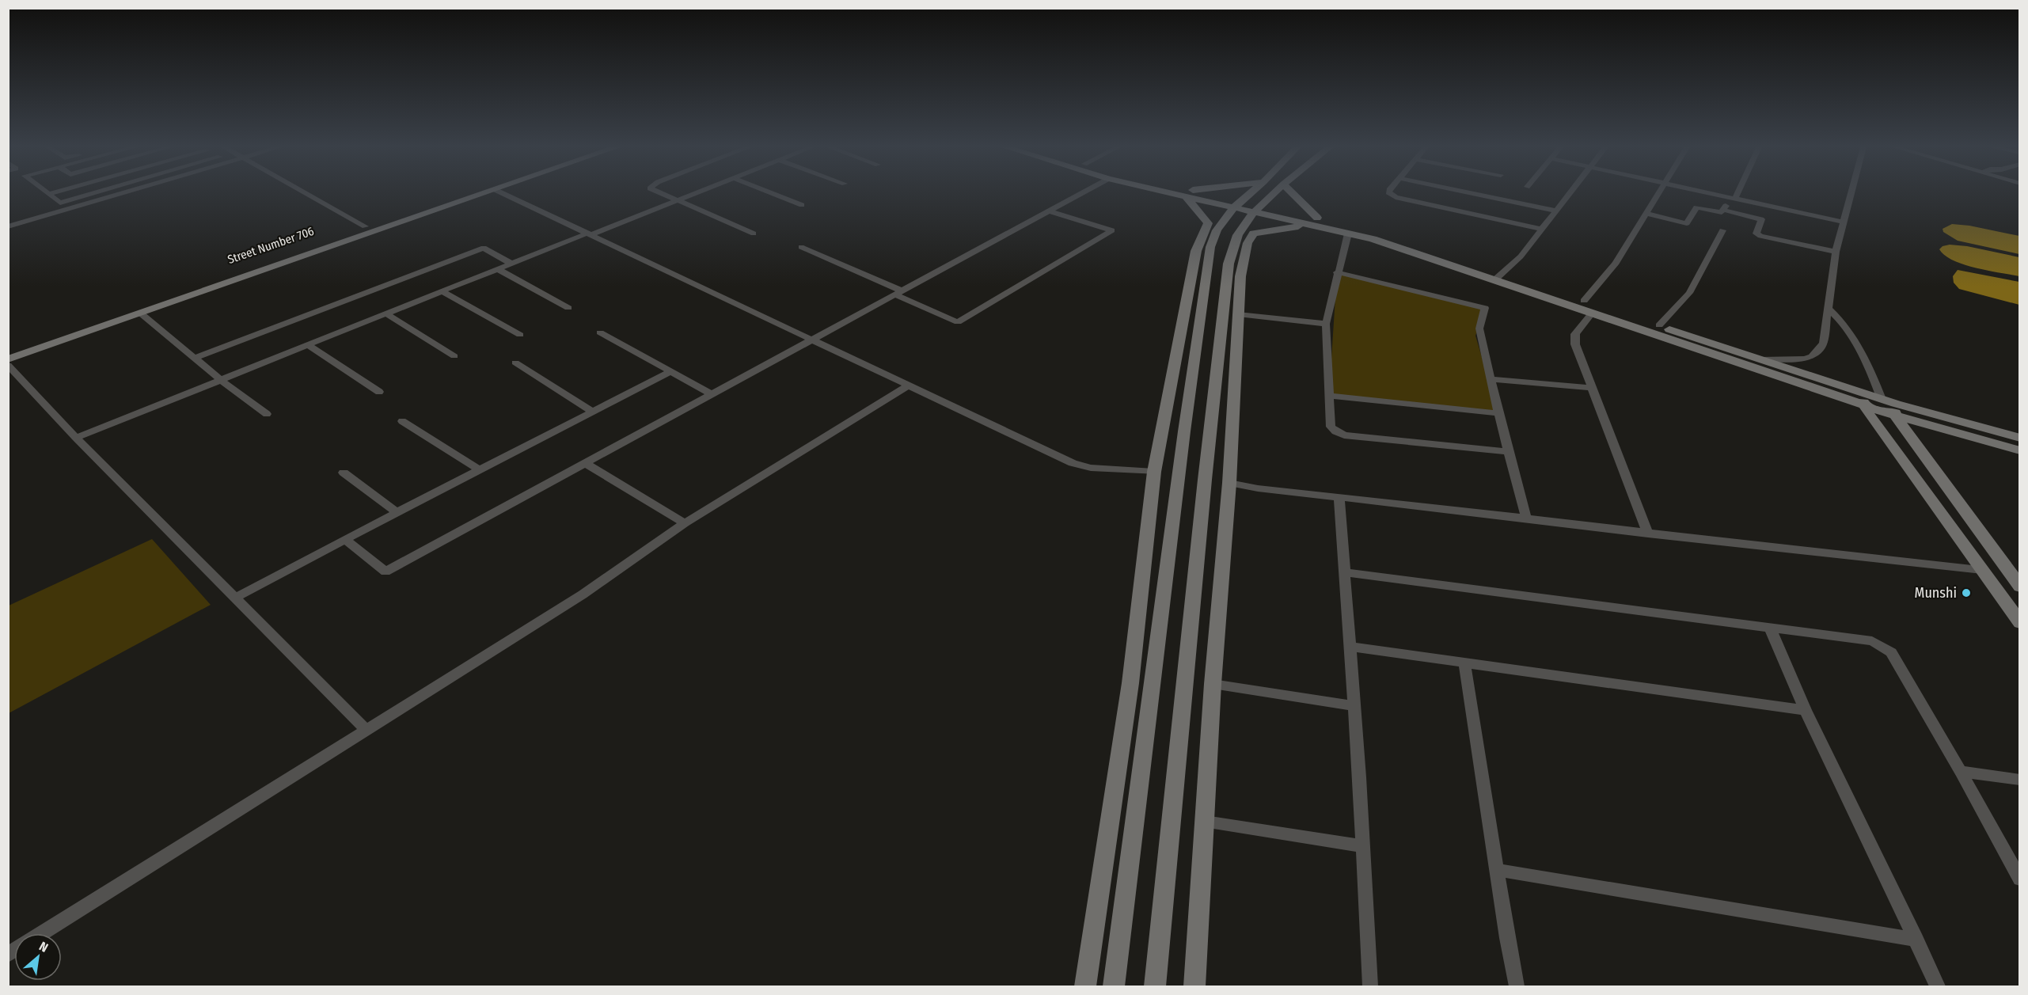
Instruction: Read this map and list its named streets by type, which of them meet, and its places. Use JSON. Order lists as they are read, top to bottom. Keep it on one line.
{"streets":{"street":["Street Number 706"]},"places":["Munshi"],"north":"top right"}
